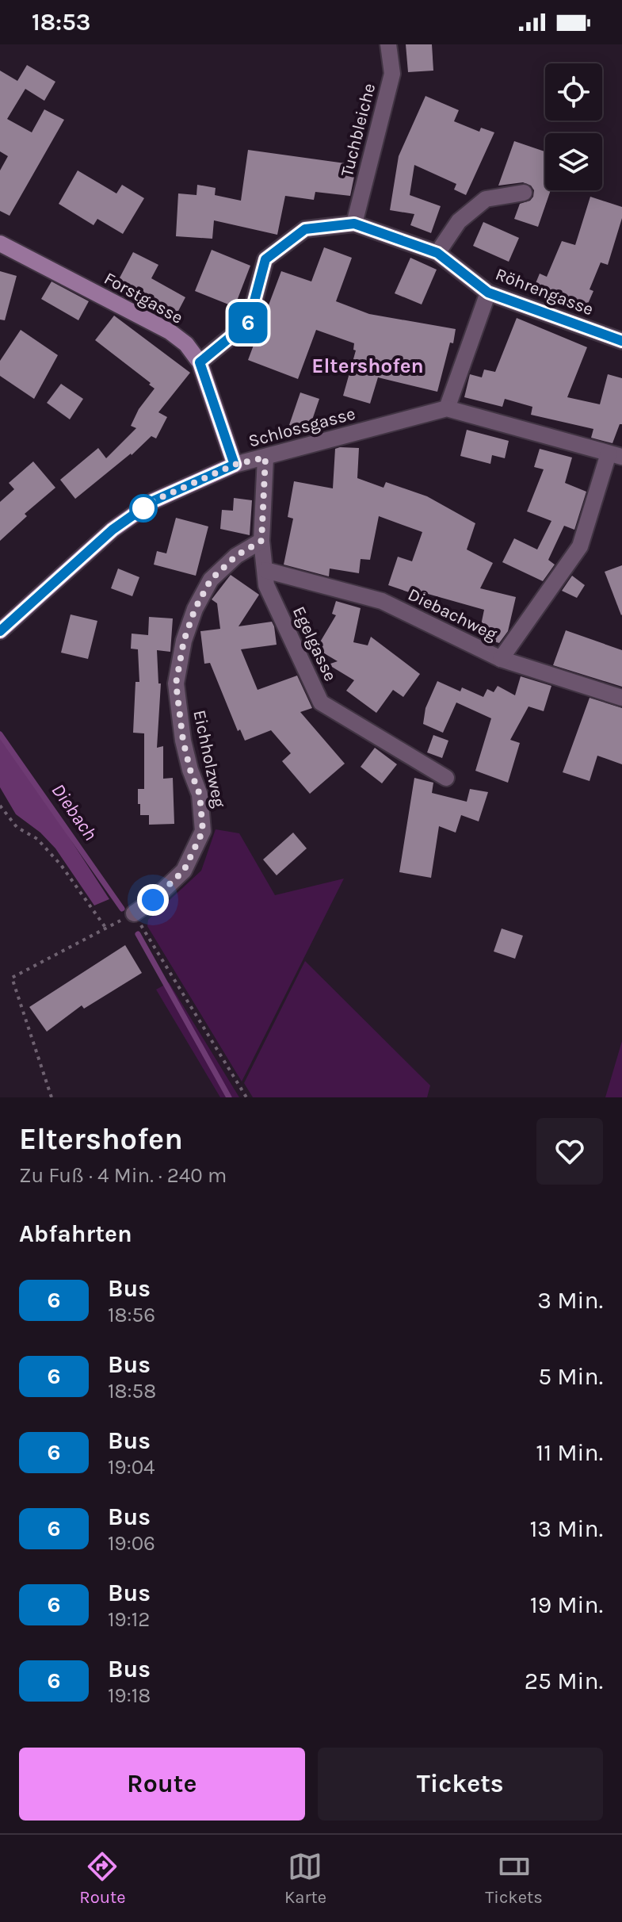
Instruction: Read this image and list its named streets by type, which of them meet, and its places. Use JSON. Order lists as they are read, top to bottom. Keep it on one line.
{"streets":{"street":["Tuchbleiche","Röhrengasse","Forstgasse","Schlossgasse","Diebachweg","Egelgasse","Eichholzweg"]},"crossings":[["Tuchbleiche","Röhrengasse"],["Röhrengasse","Forstgasse"],["Forstgasse","Schlossgasse"],["Schlossgasse","Egelgasse"],["Diebachweg","Egelgasse"],["Egelgasse","Eichholzweg"]],"districts":["Eltershofen"],"water":["Diebach"],"lines":["bus line 6"],"page":{"status":"18:53","on_map":"6","heading":[["Eltershofen","Zu Fuß · 4 Min. · 240 m"],"Abfahrten"],"list":[{"mark":"6","name":"Bus","note":"18:56","value":"3 Min."},{"mark":"6","name":"Bus","note":"18:58","value":"5 Min."},{"mark":"6","name":"Bus","note":"19:04","value":"11 Min."},{"mark":"6","name":"Bus","note":"19:06","value":"13 Min."},{"mark":"6","name":"Bus","note":"19:12","value":"19 Min."},{"mark":"6","name":"Bus","note":"19:18","value":"25 Min."}],"buttons":["Route","Tickets"],"tabs":["Route","Karte","Tickets"]}}
